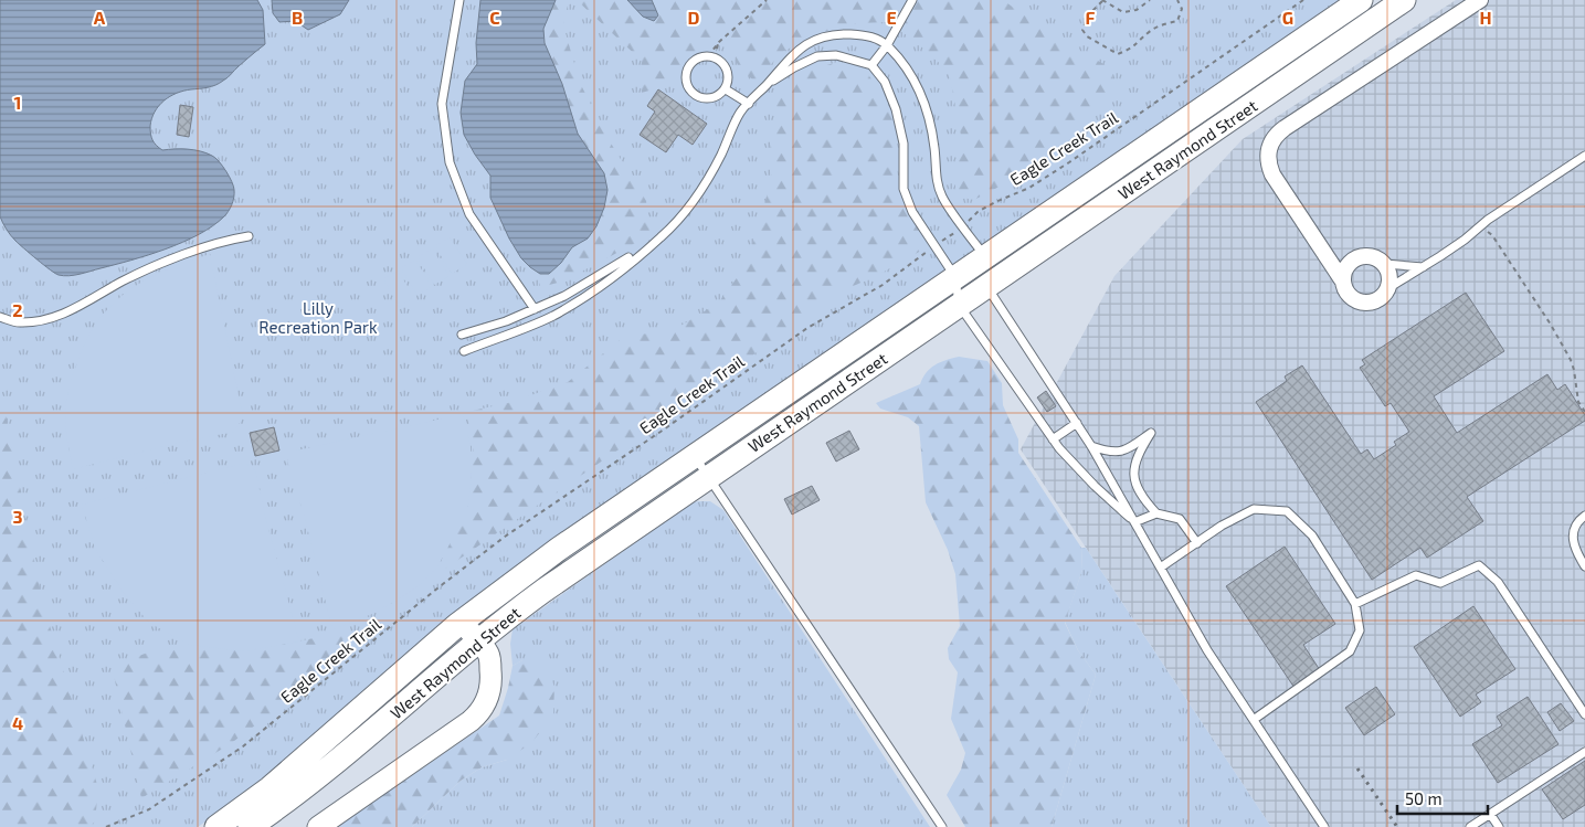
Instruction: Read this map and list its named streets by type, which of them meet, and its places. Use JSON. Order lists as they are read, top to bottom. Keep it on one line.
{"streets":{"main road":["West Raymond Street"],"path":["Eagle Creek Trail"]},"parks":["Lilly Recreation Park"],"scale_bar":"50 m","grid":{"columns":["A","B","C","D","E","F","G","H"],"rows":["1","2","3","4"]}}
